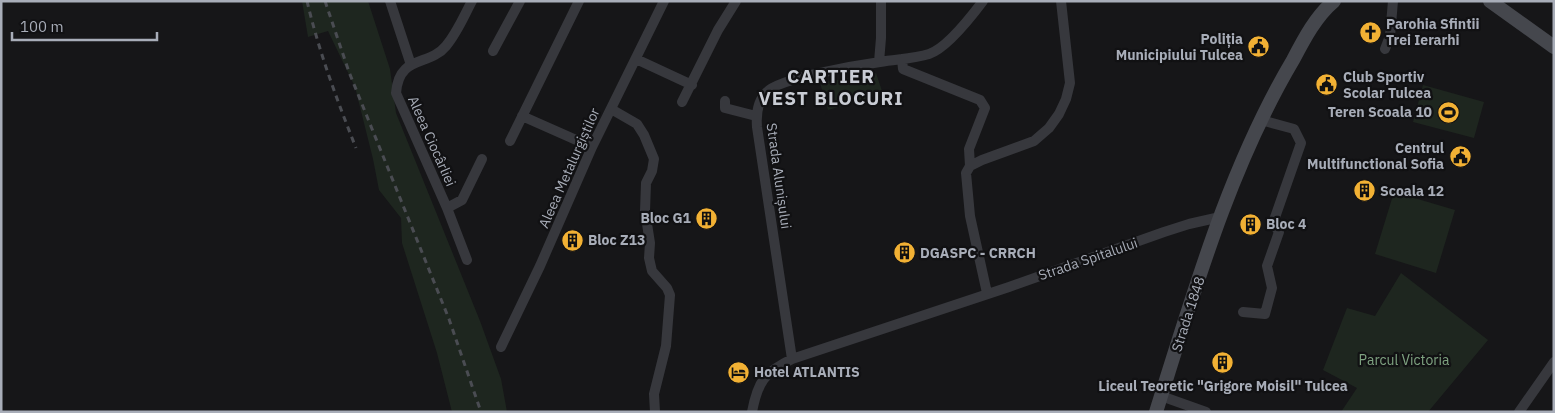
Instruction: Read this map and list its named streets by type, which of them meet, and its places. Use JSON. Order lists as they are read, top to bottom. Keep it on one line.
{"streets":{"main road":["Strada 1848"],"street":["Aleea Ciocârliei","Aleea Metalurgiștilor","Strada Alunișului","Strada Spitalului"]},"crossings":[["Strada Alunișului","Strada Spitalului"],["Strada Spitalului","Strada 1848"]],"districts":["CARTIER VEST BLOCURI"],"parks":["Parcul Victoria"],"places":{"church":["Parohia Sfintii Trei Ierarhi"],"public building":["Poliția Municipiului Tulcea","Club Sportiv Scolar Tulcea","Centrul Multifunctional Sofia"],"sports":["Teren Scoala 10"],"building":["Scoala 12","Bloc G1","Bloc 4","Bloc Z13","DGASPC - CRRCH","Liceul Teoretic \"Grigore Moisil\" Tulcea"],"hotel":["Hotel ATLANTIS"]},"scale_bar":"100 m"}
